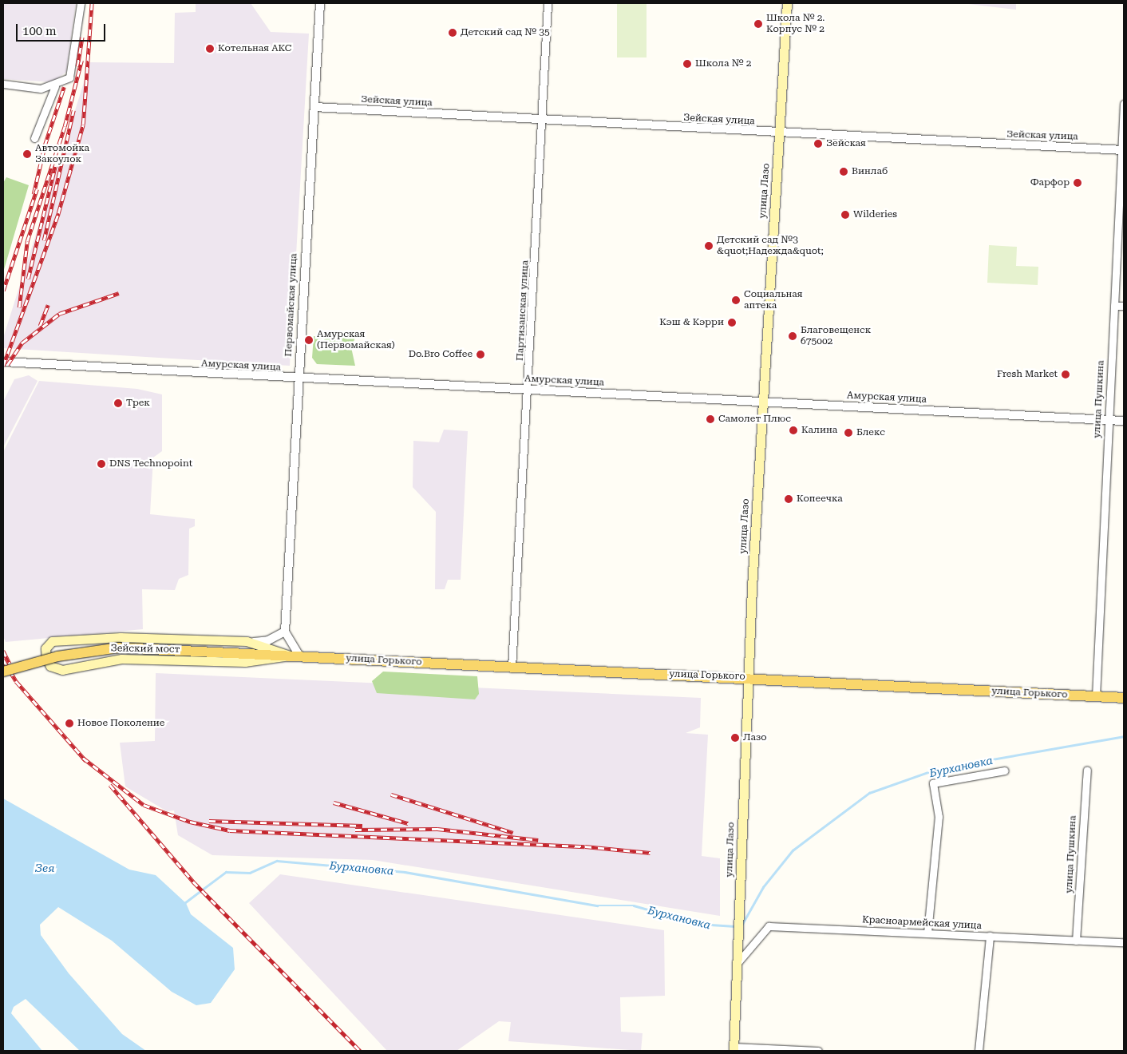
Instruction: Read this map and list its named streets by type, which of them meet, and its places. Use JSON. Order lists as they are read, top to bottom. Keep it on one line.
{"streets":{"main road":["улица Лазо","Зейский мост","улица Горького"],"street":["Зейская улица","Первомайская улица","Партизанская улица","Амурская улица","улица Пушкина","Красноармейская улица"]},"crossings":[["Зейская улица","улица Лазо"],["Зейская улица","Первомайская улица"],["Зейская улица","Партизанская улица"],["Зейская улица","улица Пушкина"],["улица Лазо","Амурская улица"],["улица Лазо","улица Горького"],["улица Лазо","Красноармейская улица"],["Первомайская улица","Амурская улица"],["Партизанская улица","Амурская улица"],["Партизанская улица","улица Горького"],["Амурская улица","улица Пушкина"],["улица Пушкина","улица Горького"],["улица Пушкина","Красноармейская улица"],["Зейский мост","улица Горького"]],"water":["Бурхановка","Зея"],"places":["Школа № 2. Корпус № 2","Детский сад № 35","Котельная АКС","Школа № 2","Зейская","Автомойка Закоулок","Винлаб","Фарфор","Wilderies","Детский сад №3 &quot;Надежда&quot;","Социальная аптека","Кэш & Кэрри","Благовещенск 675002","Амурская (Первомайская)","Do.Bro Coffee","Fresh Market","Трек","Самолет Плюс","Калина","Блекс","DNS Technopoint","Копеечка","Новое Поколение","Лазо"],"scale_bar":"100 m"}
